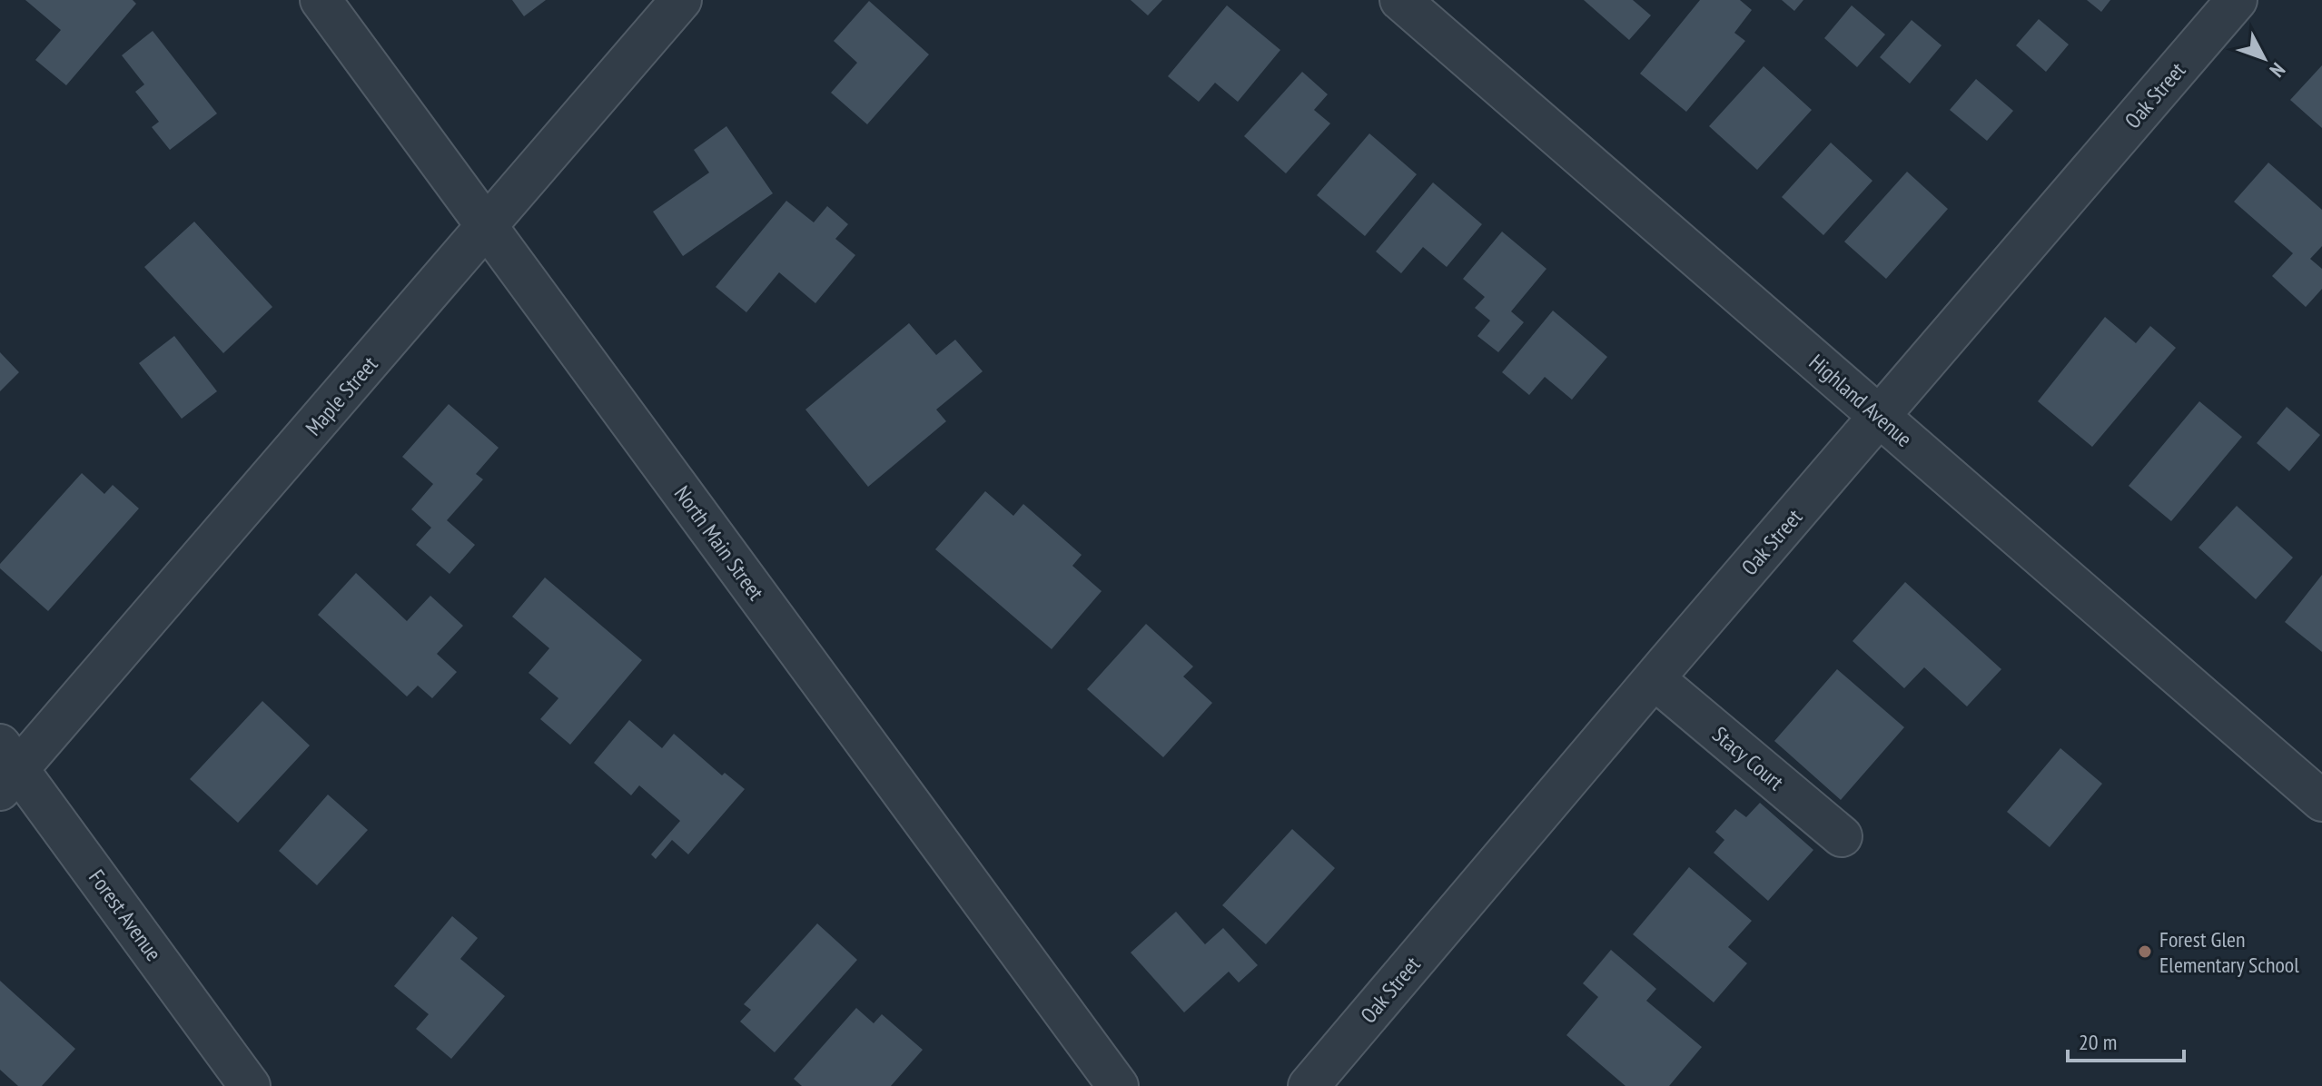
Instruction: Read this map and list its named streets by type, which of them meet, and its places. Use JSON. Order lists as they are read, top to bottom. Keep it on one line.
{"streets":{"street":["Oak Street","Maple Street","Highland Avenue","North Main Street","Stacy Court","Forest Avenue"]},"crossings":[["Oak Street","Highland Avenue"],["Oak Street","Stacy Court"],["Maple Street","North Main Street"],["Maple Street","Forest Avenue"]],"places":["Forest Glen Elementary School"],"scale_bar":"20 m","north":"bottom right"}
